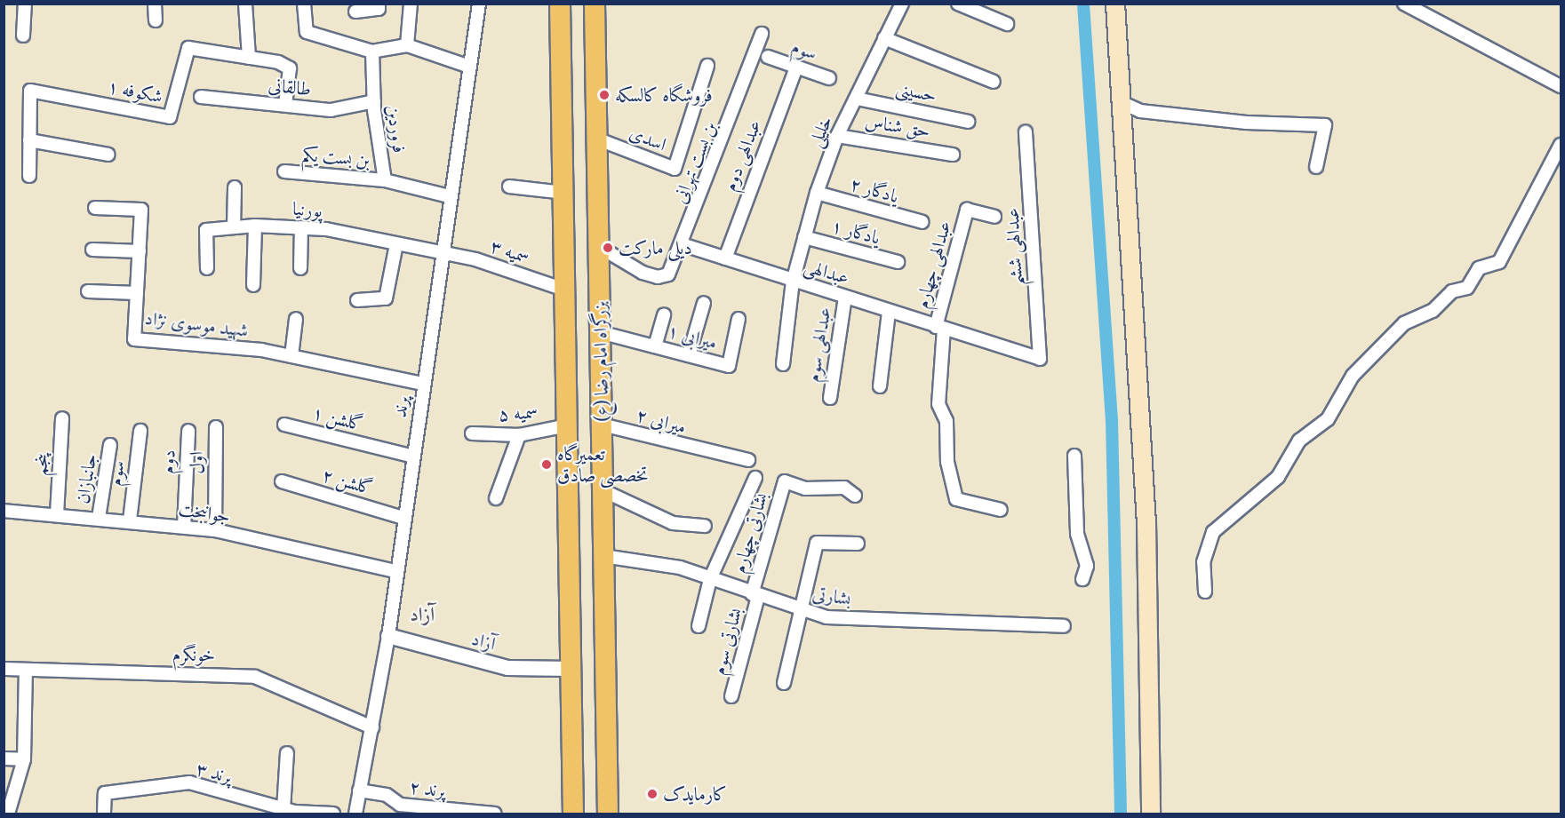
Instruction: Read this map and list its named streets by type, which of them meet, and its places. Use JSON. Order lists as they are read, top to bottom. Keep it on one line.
{"streets":{"highway":["بزرگراه امام رضا (ع)"],"street":["سوم","طالقانی","شکوفه ۱","حسینی","حق شناس","فروردین","خلیلی","اسدی","عبدالهی دوم","بن بست یکم","بن بست تهرانی","یادگار ۲","پورنیا","یادگار ۱","عبدالهی ششم","سمیه ۳","عبدالهی چهارم","عبدالهی","شهید موسوی نژاد","میرابی ۱","عبدالهی سوم","پرند","سمیه ۵","گلشن ۱","میرابی ۲","دوم","اول","پنجم","جانبازان","گلشن ۲","جوانبخت","بشارتی چهارم","بشارتی","آزاد","بشارتی سوم","خونگرم","پرند ۳","پرند ۲"]},"crossings":[["سوم","عبدالهی دوم"],["سوم","جوانبخت"],["طالقانی","شکوفه ۱"],["طالقانی","فروردین"],["حسینی","خلیلی"],["حق شناس","خلیلی"],["فروردین","بن بست یکم"],["فروردین","پرند"],["خلیلی","یادگار ۲"],["خلیلی","یادگار ۱"],["خلیلی","عبدالهی"],["اسدی","بزرگراه امام رضا (ع)"],["عبدالهی دوم","عبدالهی"],["بن بست تهرانی","عبدالهی"],["پورنیا","سمیه ۳"],["پورنیا","پرند"],["عبدالهی ششم","عبدالهی"],["سمیه ۳","بزرگراه امام رضا (ع)"],["سمیه ۳","پرند"],["عبدالهی چهارم","عبدالهی"],["عبدالهی","عبدالهی سوم"],["شهید موسوی نژاد","پرند"],["میرابی ۱","بزرگراه امام رضا (ع)"],["بزرگراه امام رضا (ع)","سمیه ۵"],["بزرگراه امام رضا (ع)","میرابی ۲"],["بزرگراه امام رضا (ع)","بشارتی"],["بزرگراه امام رضا (ع)","آزاد"],["پرند","گلشن ۱"],["پرند","گلشن ۲"],["پرند","جوانبخت"],["پرند","آزاد"],["پرند","خونگرم"],["پرند","پرند ۲"],["دوم","جوانبخت"],["اول","جوانبخت"],["پنجم","جوانبخت"],["جانبازان","جوانبخت"],["بشارتی چهارم","بشارتی"],["بشارتی چهارم","بشارتی سوم"],["بشارتی","بشارتی سوم"]],"districts":["آزاد"],"places":["فروشگاه کالسکه","دیلی مارکت","تعمیرگاه تخصصی صادق","کارمایدک"]}
